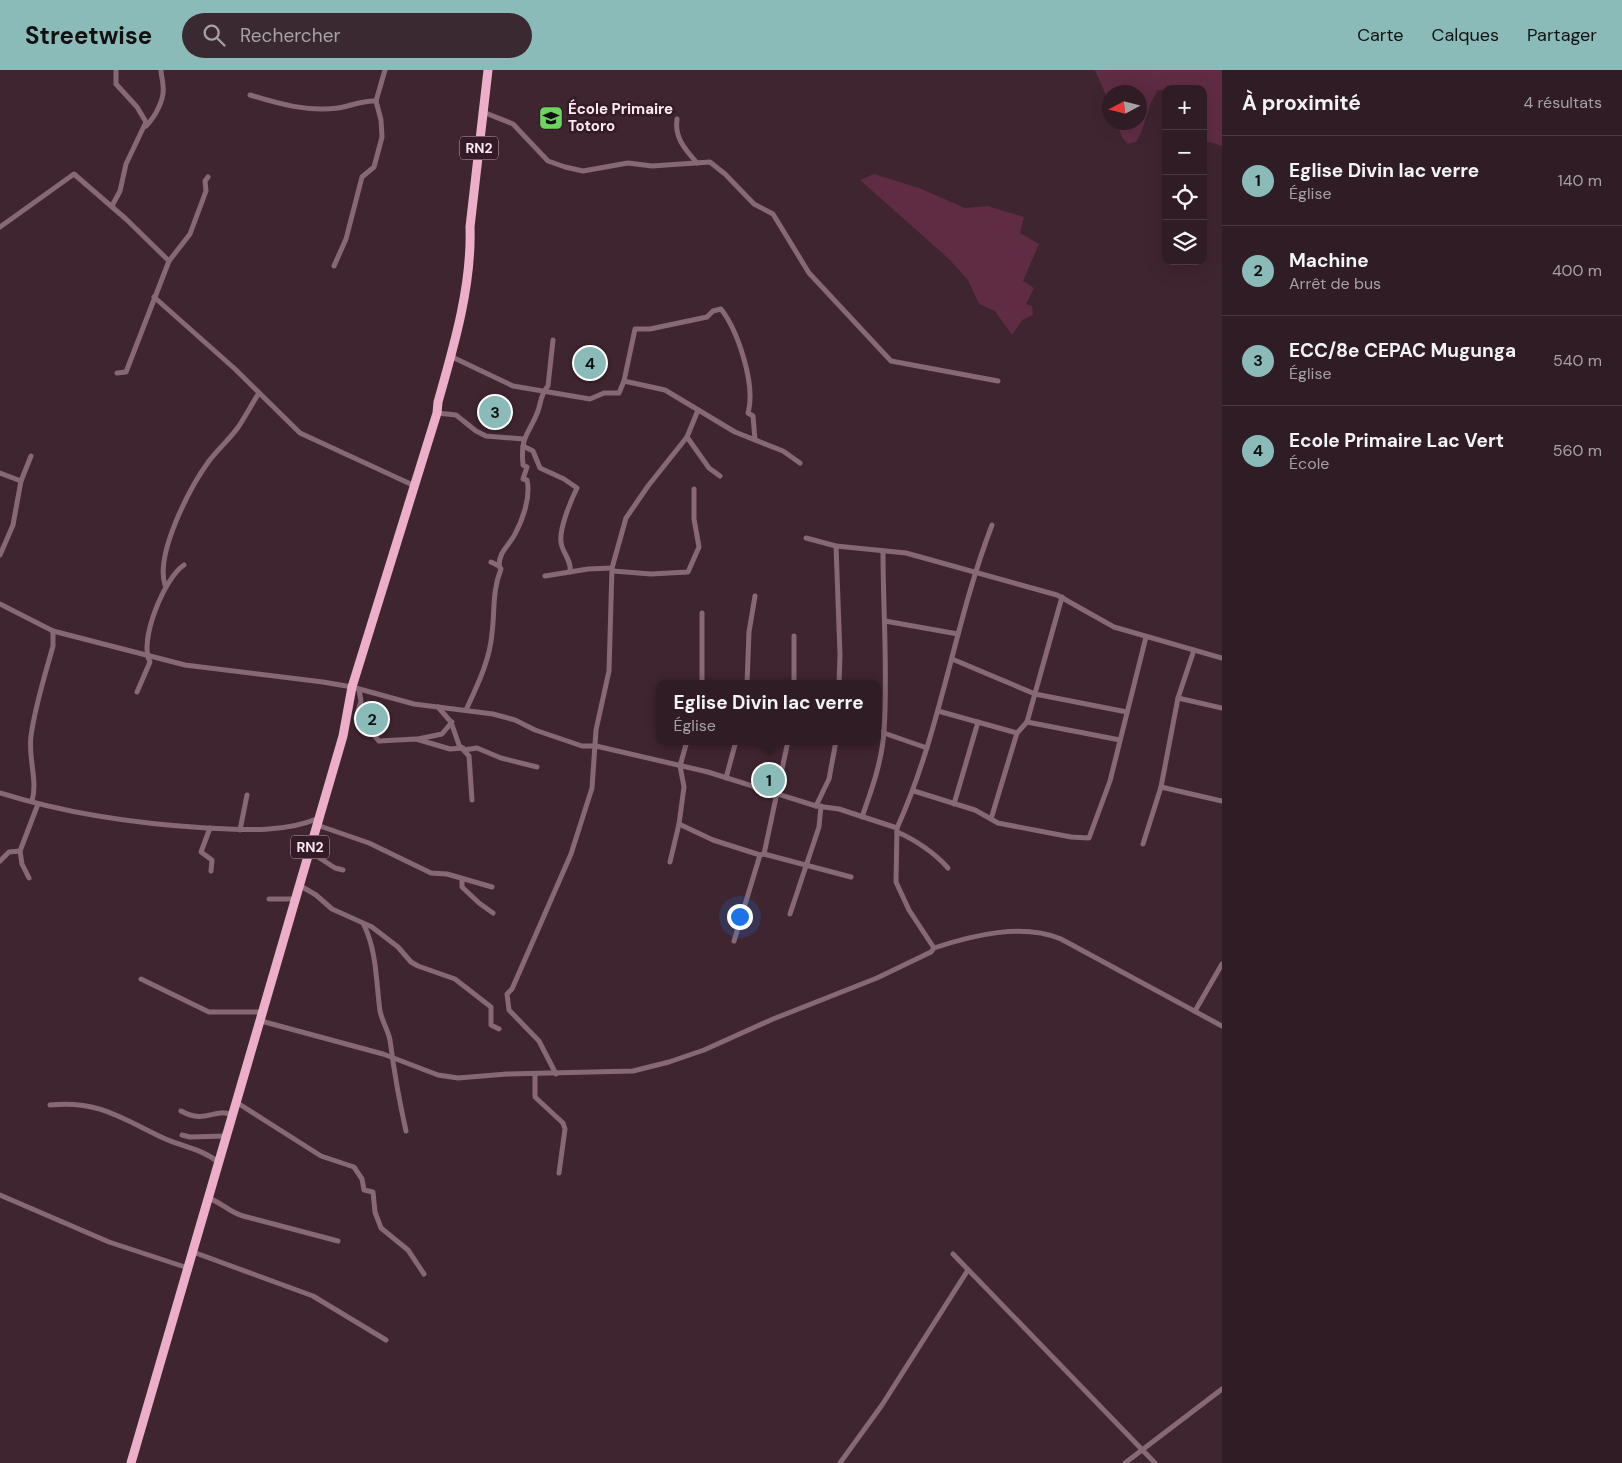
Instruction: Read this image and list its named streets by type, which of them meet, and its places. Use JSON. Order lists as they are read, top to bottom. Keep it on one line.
{"streets":{"highway":["RN2"]},"places":{"school or university":["École Primaire Totoro"]},"north":"left","page":{"header":"Streetwise","search":"Rechercher","nav":["Carte","Calques","Partager"],"heading":["À proximité","4 résultats"],"map_buttons":["+","−"],"list":[{"mark":"1","name":"Eglise Divin lac verre","note":"Église","value":"140 m"},{"mark":"2","name":"Machine","note":"Arrêt de bus","value":"400 m"},{"mark":"3","name":"ECC/8e CEPAC Mugunga","note":"Église","value":"540 m"},{"mark":"4","name":"Ecole Primaire Lac Vert","note":"École","value":"560 m"}],"pins":["4","3","2","1"],"popup":["Eglise Divin lac verre","Église"]}}
